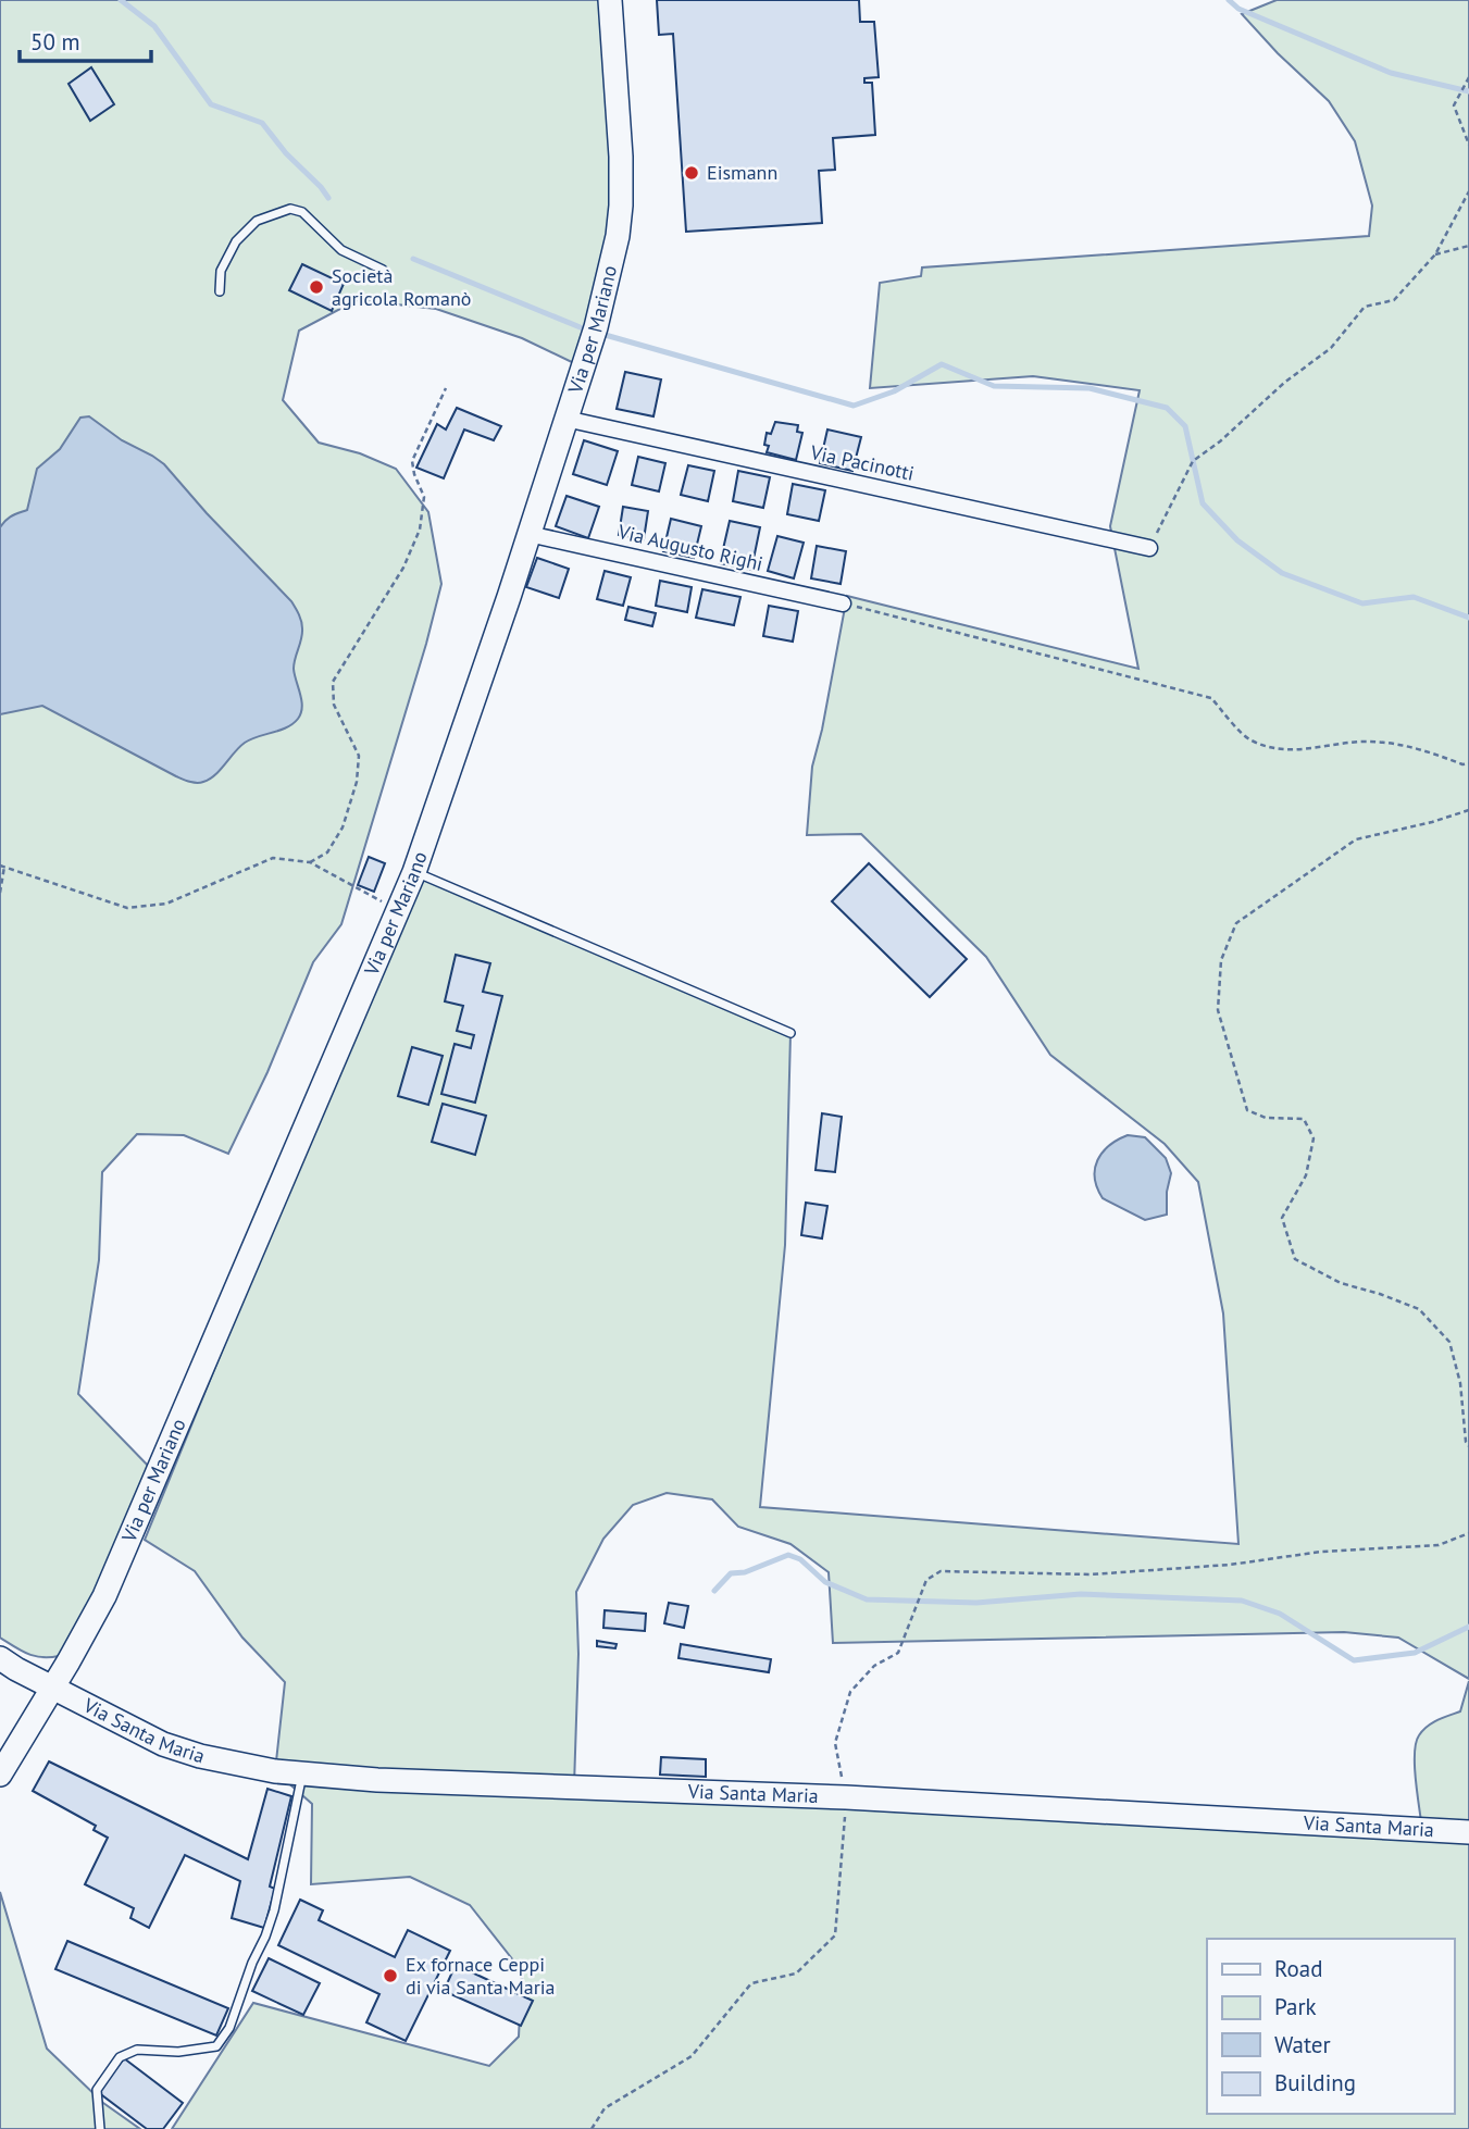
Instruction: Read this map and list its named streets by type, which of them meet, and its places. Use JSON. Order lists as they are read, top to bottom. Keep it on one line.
{"streets":{"street":["Via per Mariano","Via Pacinotti","Via Augusto Righi","Via Santa Maria"]},"crossings":[["Via per Mariano","Via Pacinotti"],["Via per Mariano","Via Augusto Righi"],["Via per Mariano","Via Santa Maria"]],"places":["Eismann","Società agricola Romanò","Ex fornace Ceppi di via Santa Maria"],"legend":["Road","Park","Water","Building"],"scale_bar":"50 m"}
